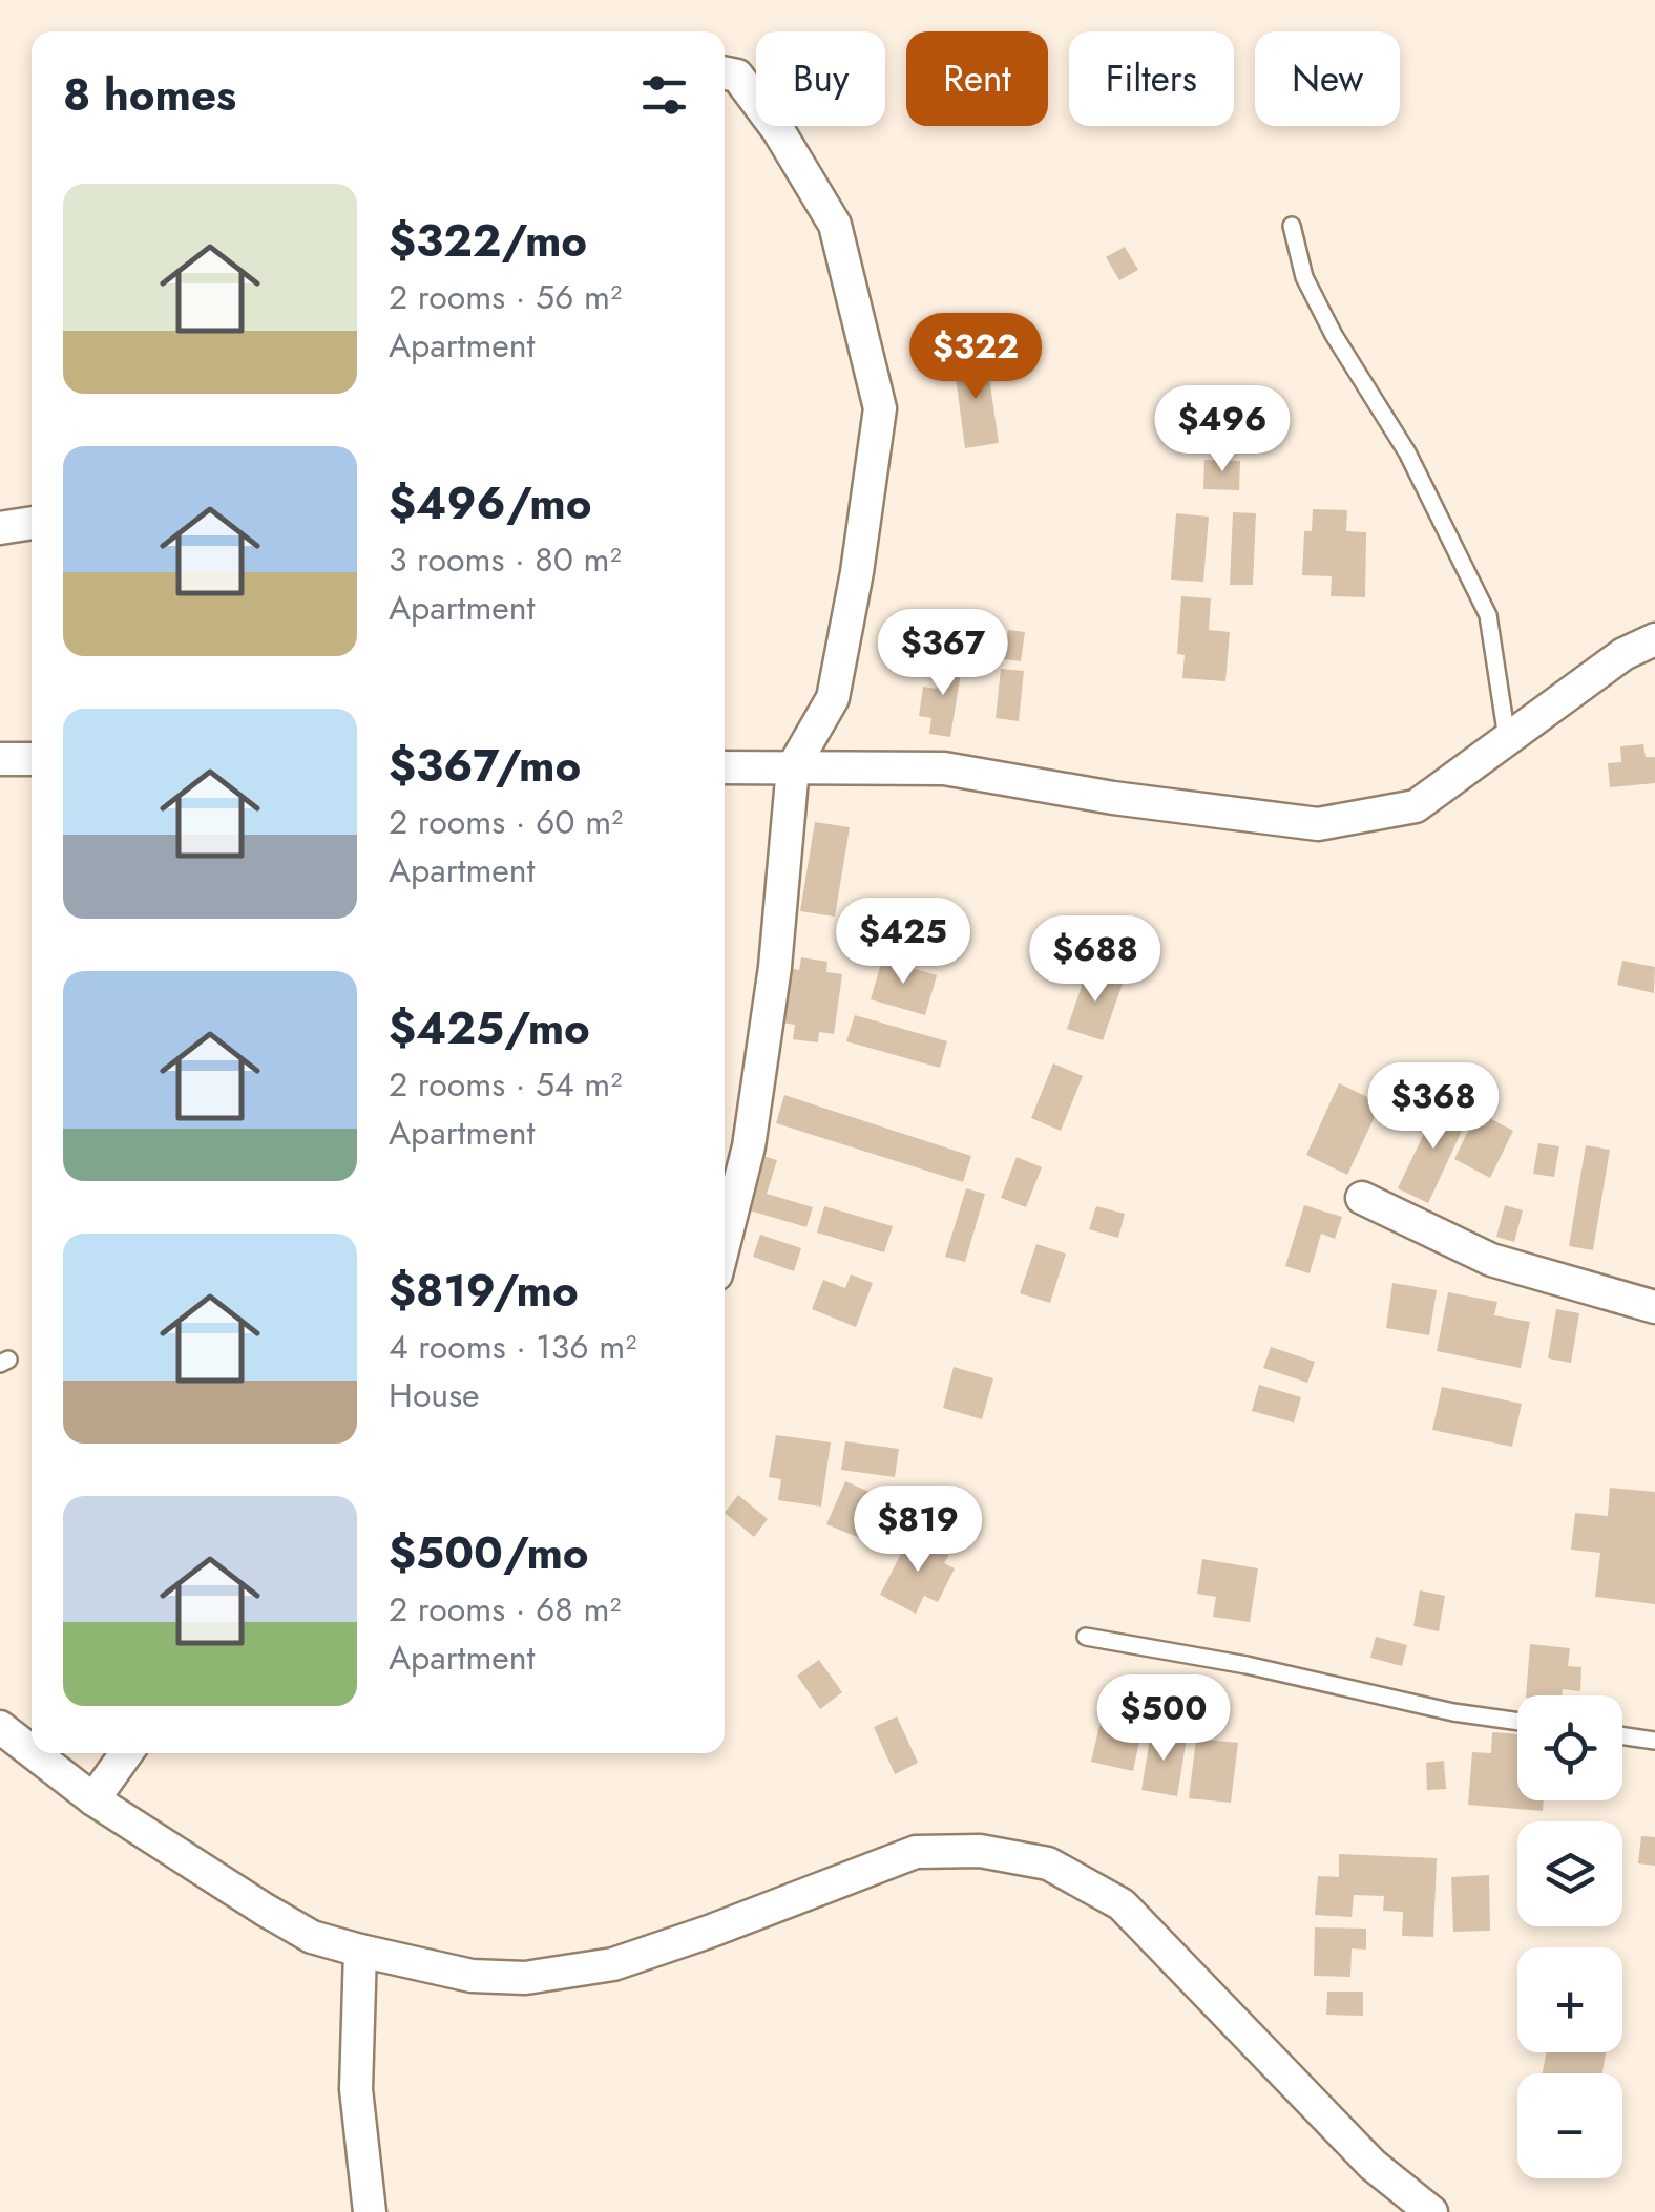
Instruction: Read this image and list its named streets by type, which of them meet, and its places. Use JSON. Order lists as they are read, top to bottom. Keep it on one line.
{"page":{"chip":["Buy","Rent","Filters","New"],"heading":"8 homes","list":[{"name":"$322/mo","note":"2 rooms · 56 m² · Apartment"},{"name":"$496/mo","note":"3 rooms · 80 m² · Apartment"},{"name":"$367/mo","note":"2 rooms · 60 m² · Apartment"},{"name":"$425/mo","note":"2 rooms · 54 m² · Apartment"},{"name":"$819/mo","note":"4 rooms · 136 m² · House"},{"name":"$500/mo","note":"2 rooms · 68 m² · Apartment"}],"price":["$322","$496","$367","$425","$688","$368","$819","$500"],"map_buttons":["+","−"]}}
